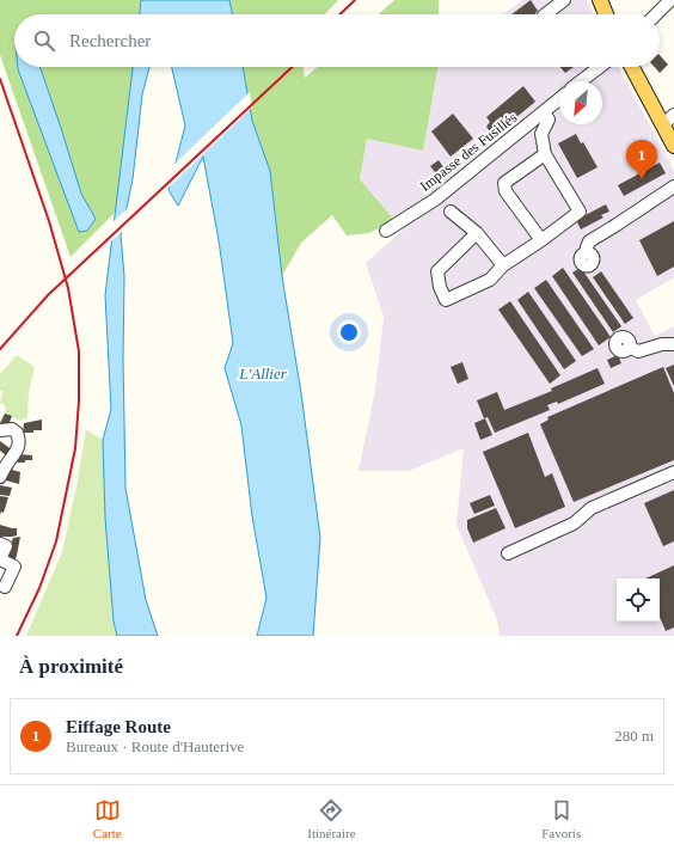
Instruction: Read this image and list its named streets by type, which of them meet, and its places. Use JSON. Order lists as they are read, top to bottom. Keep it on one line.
{"streets":{"street":["Impasse des Fusillés"]},"water":["L'Allier"],"north":"bottom left","page":{"search":"Rechercher","pins":"1","heading":"À proximité","list":[{"mark":"1","name":"Eiffage Route","note":"Bureaux · Route d'Hauterive","value":"280 m"}],"nav":["Carte","Itinéraire","Favoris"]}}
